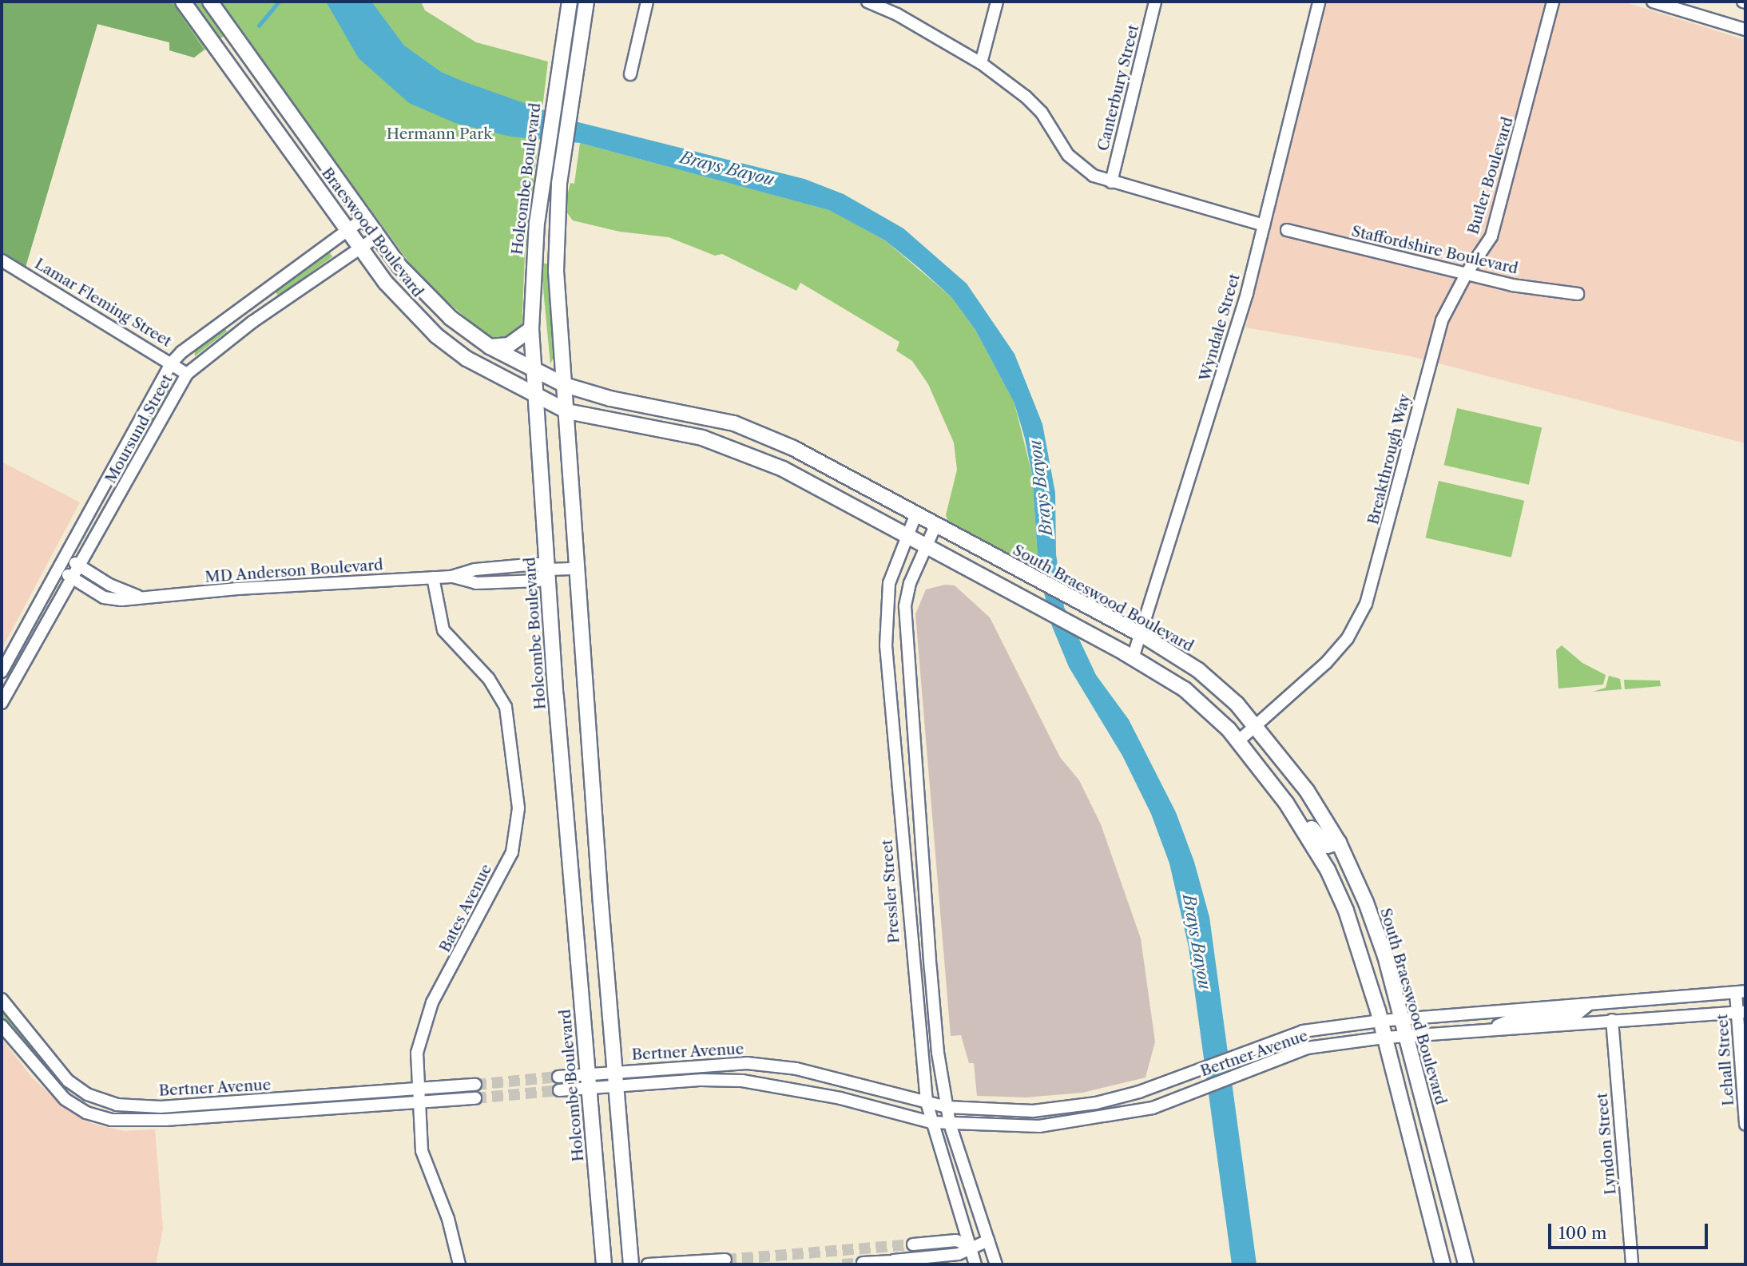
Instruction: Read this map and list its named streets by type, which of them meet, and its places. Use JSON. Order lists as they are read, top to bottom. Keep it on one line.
{"streets":{"main road":["Holcombe Boulevard","Braeswood Boulevard","South Braeswood Boulevard"],"street":["Canterbury Street","Butler Boulevard","Staffordshire Boulevard","Lamar Fleming Street","Wyndale Street","Moursund Street","Breakthrough Way","MD Anderson Boulevard","Pressler Street","Bates Avenue","Bertner Avenue","Lehall Street","Lyndon Street"]},"crossings":[["Butler Boulevard","Staffordshire Boulevard"],["Butler Boulevard","Breakthrough Way"],["Holcombe Boulevard","Braeswood Boulevard"],["Holcombe Boulevard","MD Anderson Boulevard"],["Holcombe Boulevard","Bertner Avenue"],["Braeswood Boulevard","Moursund Street"],["Braeswood Boulevard","South Braeswood Boulevard"],["Lamar Fleming Street","Moursund Street"],["Wyndale Street","South Braeswood Boulevard"],["Moursund Street","MD Anderson Boulevard"],["Breakthrough Way","South Braeswood Boulevard"],["MD Anderson Boulevard","Bates Avenue"],["South Braeswood Boulevard","Pressler Street"],["South Braeswood Boulevard","Bertner Avenue"],["Pressler Street","Bertner Avenue"],["Bates Avenue","Bertner Avenue"],["Bertner Avenue","Lehall Street"],["Bertner Avenue","Lyndon Street"]],"water":["Brays Bayou"],"parks":["Hermann Park"],"scale_bar":"100 m"}
